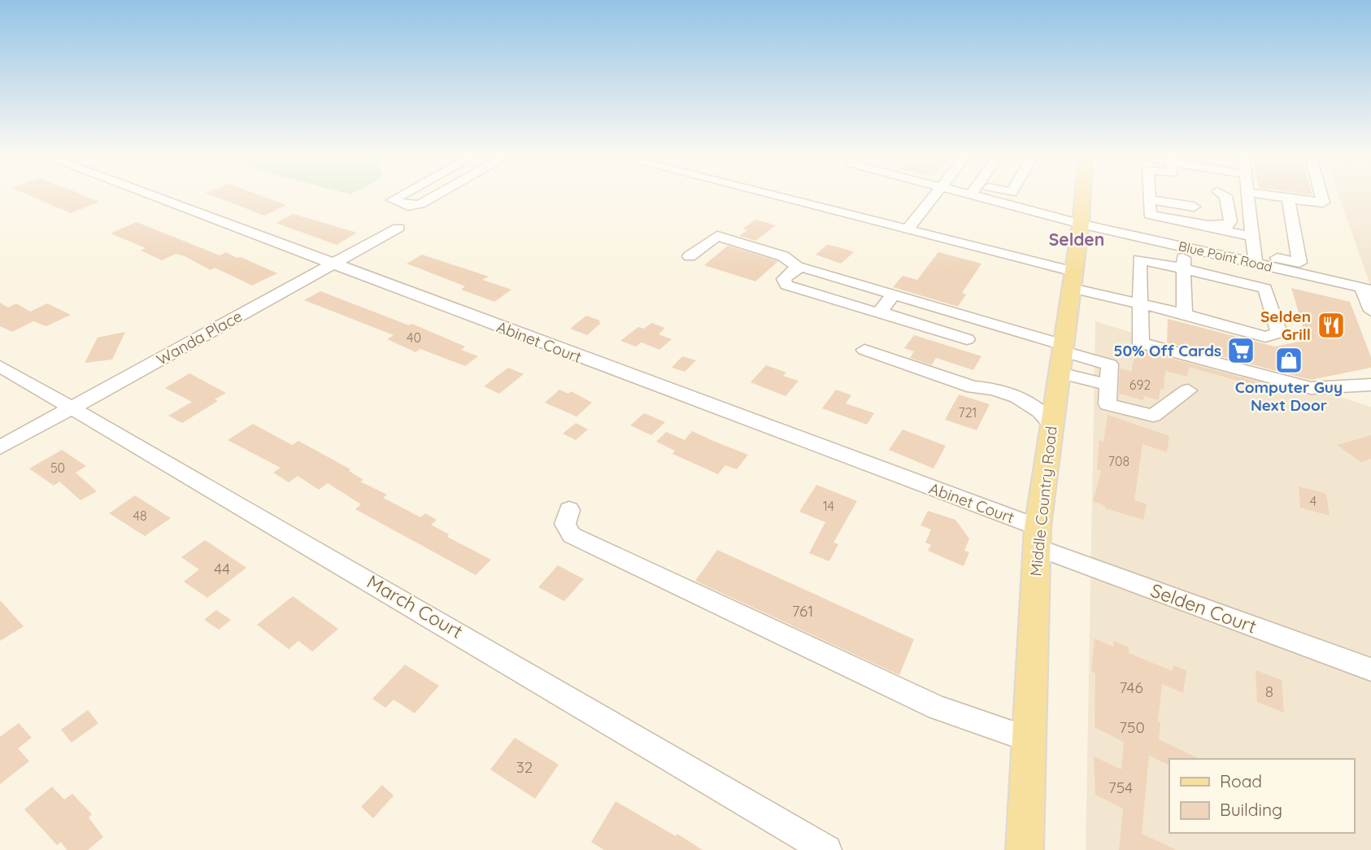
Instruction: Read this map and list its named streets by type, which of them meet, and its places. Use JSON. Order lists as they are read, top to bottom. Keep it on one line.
{"streets":{"main road":["Middle Country Road"],"street":["Blue Point Road","Wanda Place","Abinet Court","March Court","Selden Court"]},"crossings":[["Blue Point Road","Middle Country Road"],["Wanda Place","Abinet Court"],["Wanda Place","March Court"],["Abinet Court","Middle Country Road"],["Abinet Court","Selden Court"],["Middle Country Road","Selden Court"]],"districts":["Selden"],"places":{"restaurant":["Selden Grill"],"supermarket":["50% Off Cards"],"shop":["Computer Guy Next Door"]},"house_numbers":["40","692","721","708","50","4","14","48","44","761","746","8","750","32","754"],"legend":["Road","Building"]}
